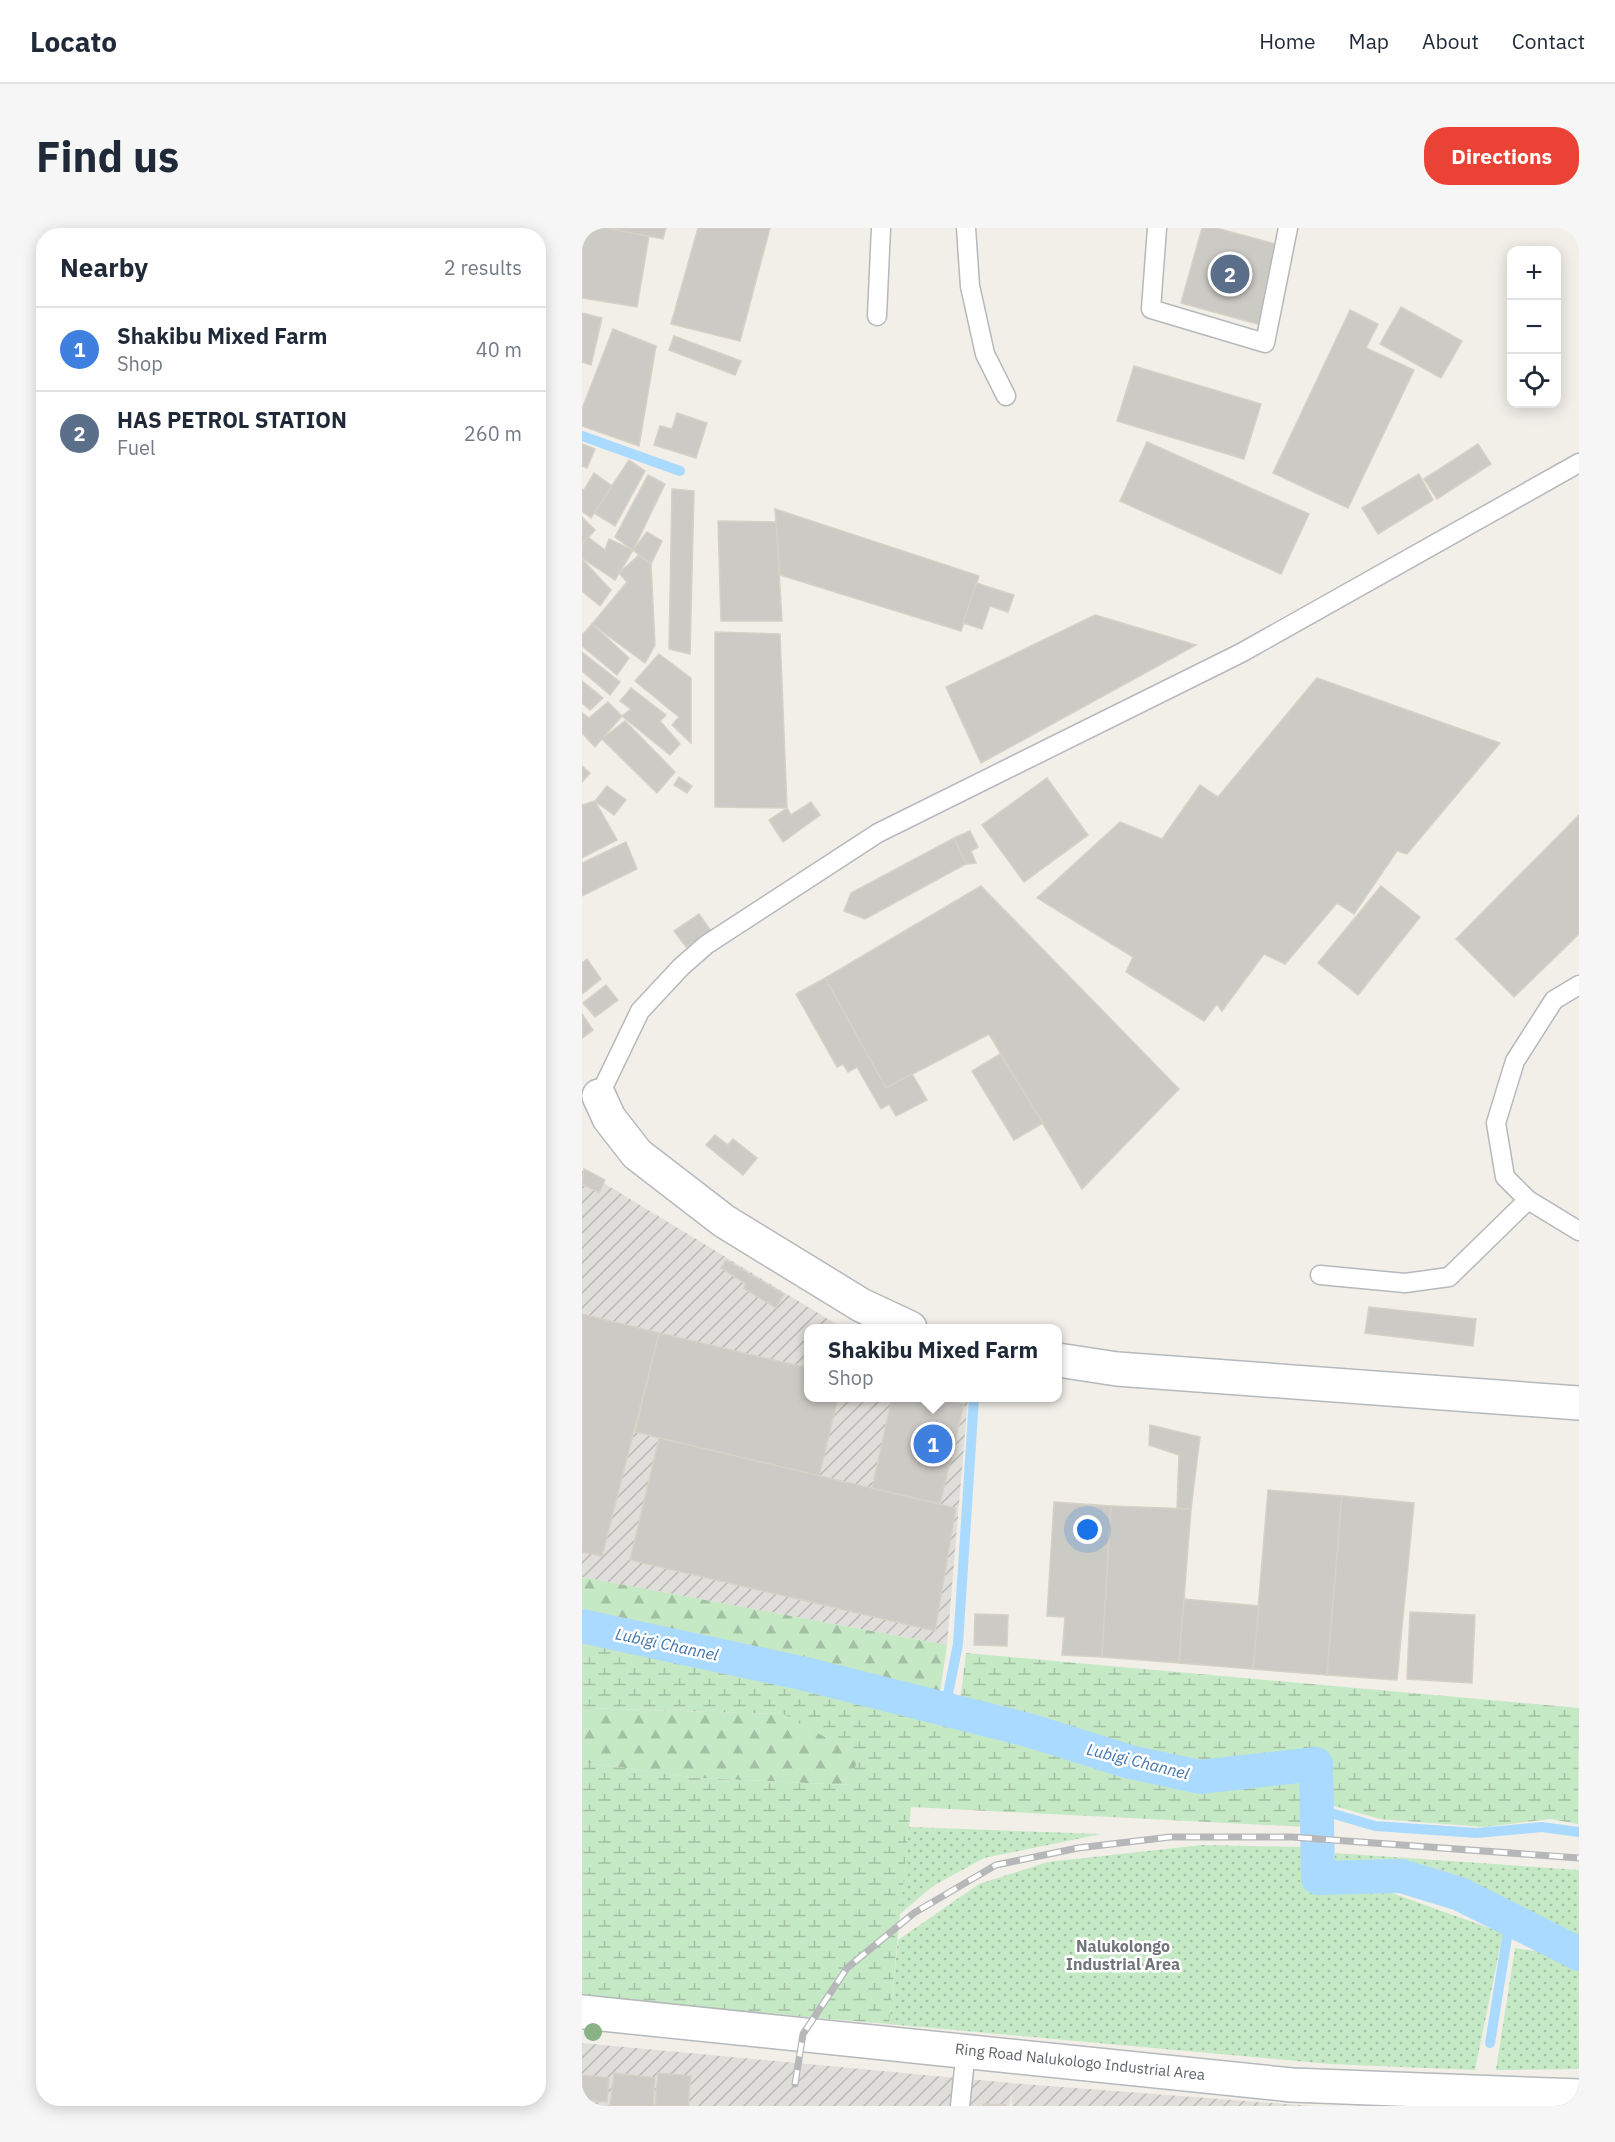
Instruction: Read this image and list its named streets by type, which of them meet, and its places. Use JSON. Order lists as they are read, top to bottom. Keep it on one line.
{"streets":{"street":["Ring Road Nalukologo Industrial Area"]},"districts":["Nalukolongo Industrial Area"],"water":["Lubigi Channel"],"page":{"header":"Locato","nav":["Home","Map","About","Contact"],"buttons":"Directions","title":"Find us","heading":["Nearby","2 results"],"map_buttons":["+","−"],"pins":["2","1"],"list":[{"mark":"1","name":"Shakibu Mixed Farm","note":"Shop","value":"40 m"},{"mark":"2","name":"HAS PETROL STATION","note":"Fuel","value":"260 m"}],"popup":["Shakibu Mixed Farm","Shop"]}}
